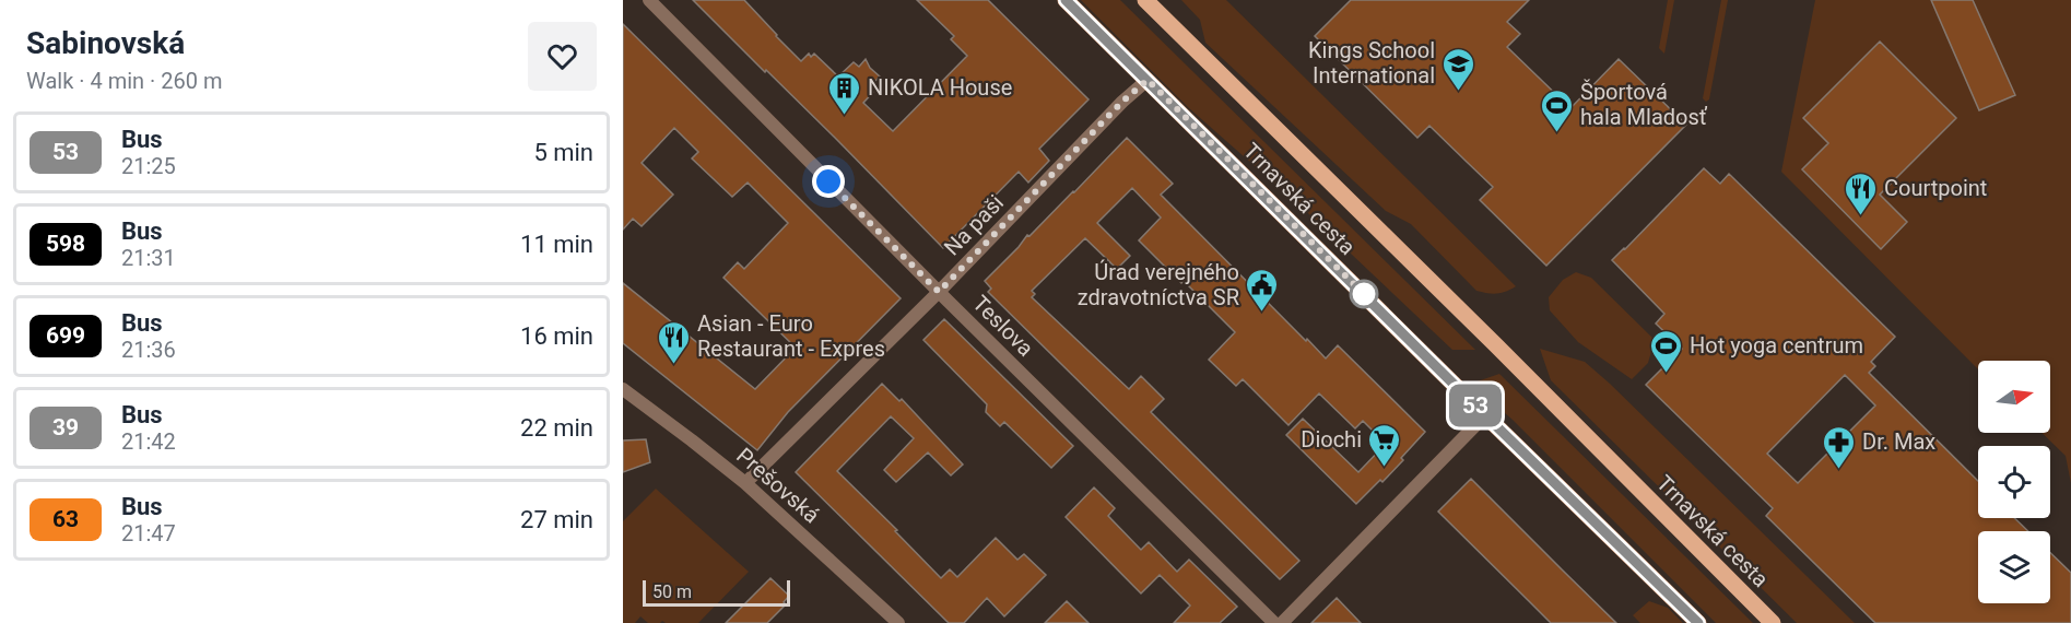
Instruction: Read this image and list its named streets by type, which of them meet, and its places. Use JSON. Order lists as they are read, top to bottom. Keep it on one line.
{"streets":{"main road":["Trnavská cesta"],"street":["Na paši","Teslova","Prešovská"]},"crossings":[["Trnavská cesta","Na paši"],["Na paši","Teslova"],["Na paši","Prešovská"]],"places":{"school or university":["Kings School International"],"building":["NIKOLA House"],"sports":["Športová hala Mladosť","Hot yoga centrum"],"restaurant":["Courtpoint","Asian - Euro Restaurant - Expres"],"public building":["Úrad verejného zdravotníctva SR"],"supermarket":["Diochi"],"pharmacy":["Dr. Max"]},"lines":["bus line 53"],"scale_bar":"50 m","north":"right","page":{"heading":["Sabinovská","Walk · 4 min · 260 m"],"on_map":"53","list":[{"mark":"53","name":"Bus","note":"21:25","value":"5 min"},{"mark":"598","name":"Bus","note":"21:31","value":"11 min"},{"mark":"699","name":"Bus","note":"21:36","value":"16 min"},{"mark":"39","name":"Bus","note":"21:42","value":"22 min"},{"mark":"63","name":"Bus","note":"21:47","value":"27 min"}],"scale":"50 m"}}
